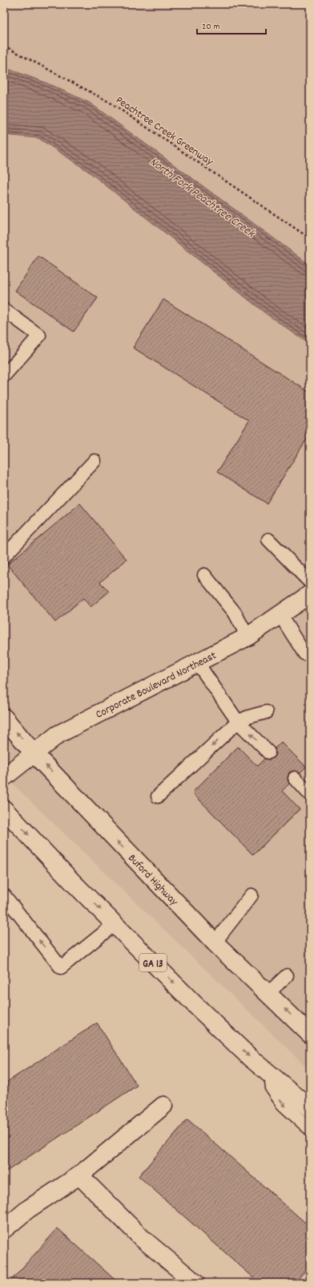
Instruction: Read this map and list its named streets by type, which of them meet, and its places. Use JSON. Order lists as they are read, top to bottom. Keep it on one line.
{"streets":{"main road":["Corporate Boulevard Northeast","Buford Highway","GA 13"],"path":["Peachtree Creek Greenway"]},"crossings":[["Corporate Boulevard Northeast","Buford Highway"]],"water":["North Fork Peachtree Creek"],"scale_bar":"20 m"}
